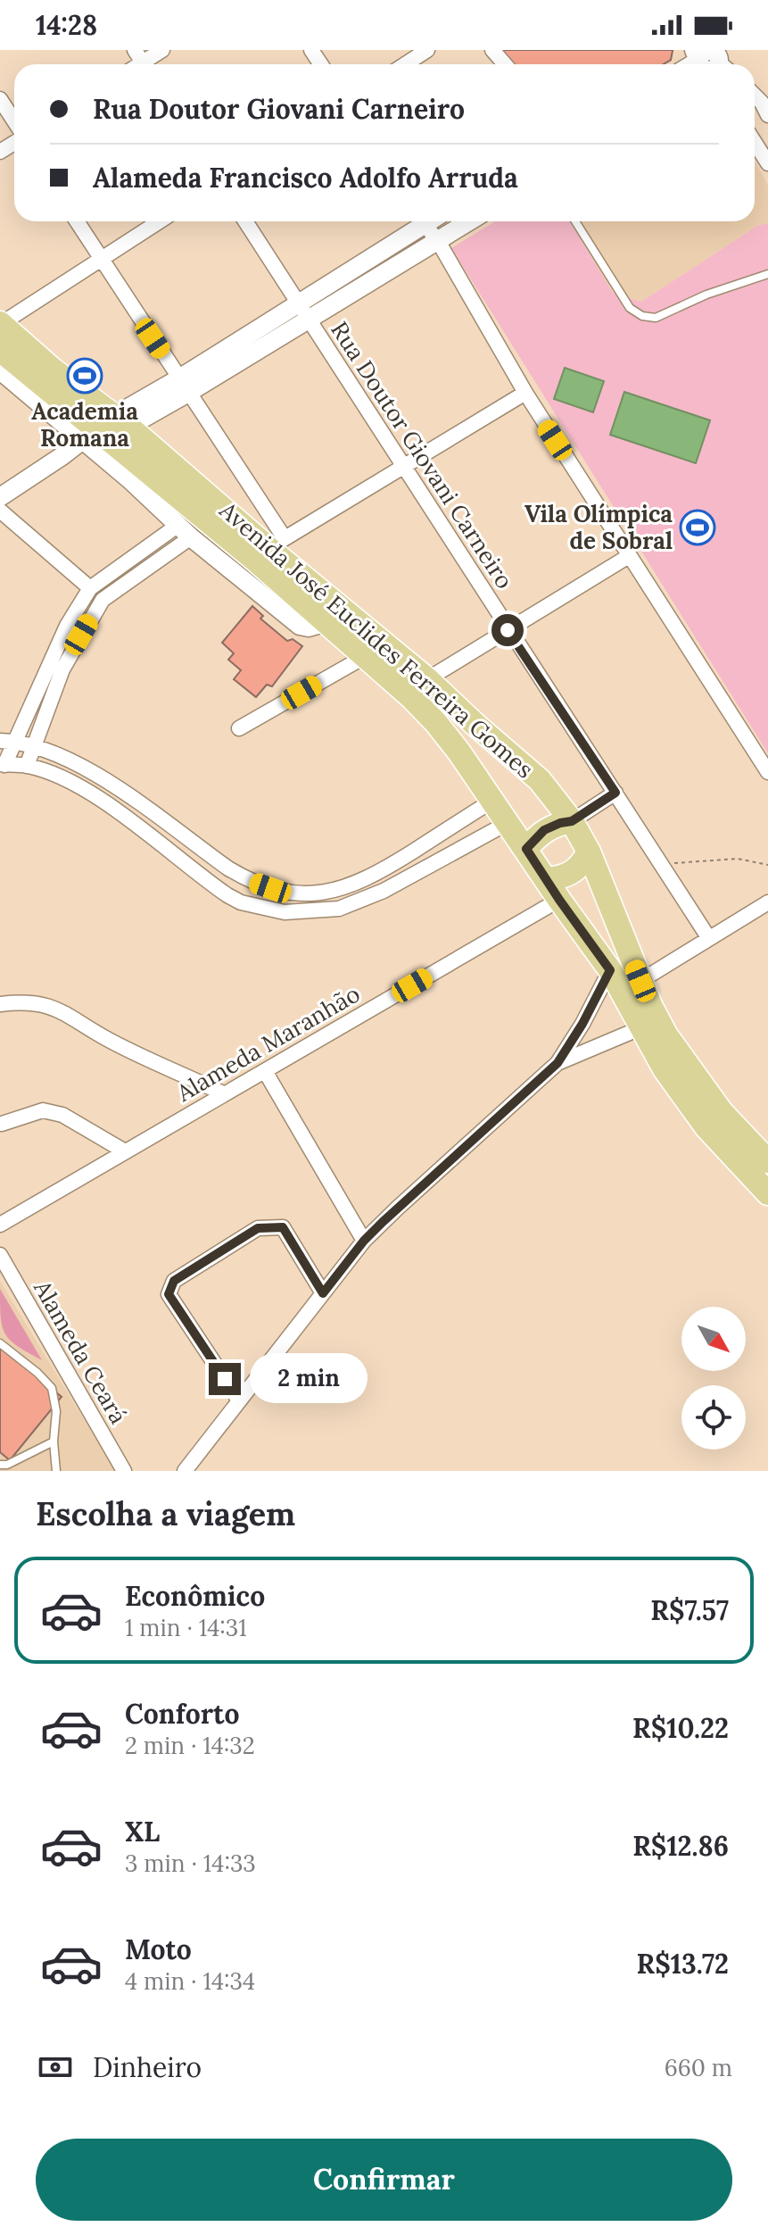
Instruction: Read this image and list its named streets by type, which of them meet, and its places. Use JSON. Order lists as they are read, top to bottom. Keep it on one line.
{"streets":{"main road":["Avenida José Euclides Ferreira Gomes"],"street":["Rua Doutor Giovani Carneiro","Alameda Maranhão","Alameda Ceará"]},"crossings":[["Avenida José Euclides Ferreira Gomes","Alameda Maranhão"]],"places":{"sports":["Academia Romana","Vila Olímpica de Sobral"]},"north":"bottom right","page":{"status":"14:28","banner":["Rua Doutor Giovani Carneiro","Alameda Francisco Adolfo Arruda"],"bubble":"2 min","heading":"Escolha a viagem","list":[{"name":"Econômico","note":"1 min · 14:31","value":"R$7.57"},{"name":"Conforto","note":"2 min · 14:32","value":"R$10.22"},{"name":"XL","note":"3 min · 14:33","value":"R$12.86"},{"name":"Moto","note":"4 min · 14:34","value":"R$13.72"}],"pay":["Dinheiro","660 m"],"buttons":"Confirmar"}}
